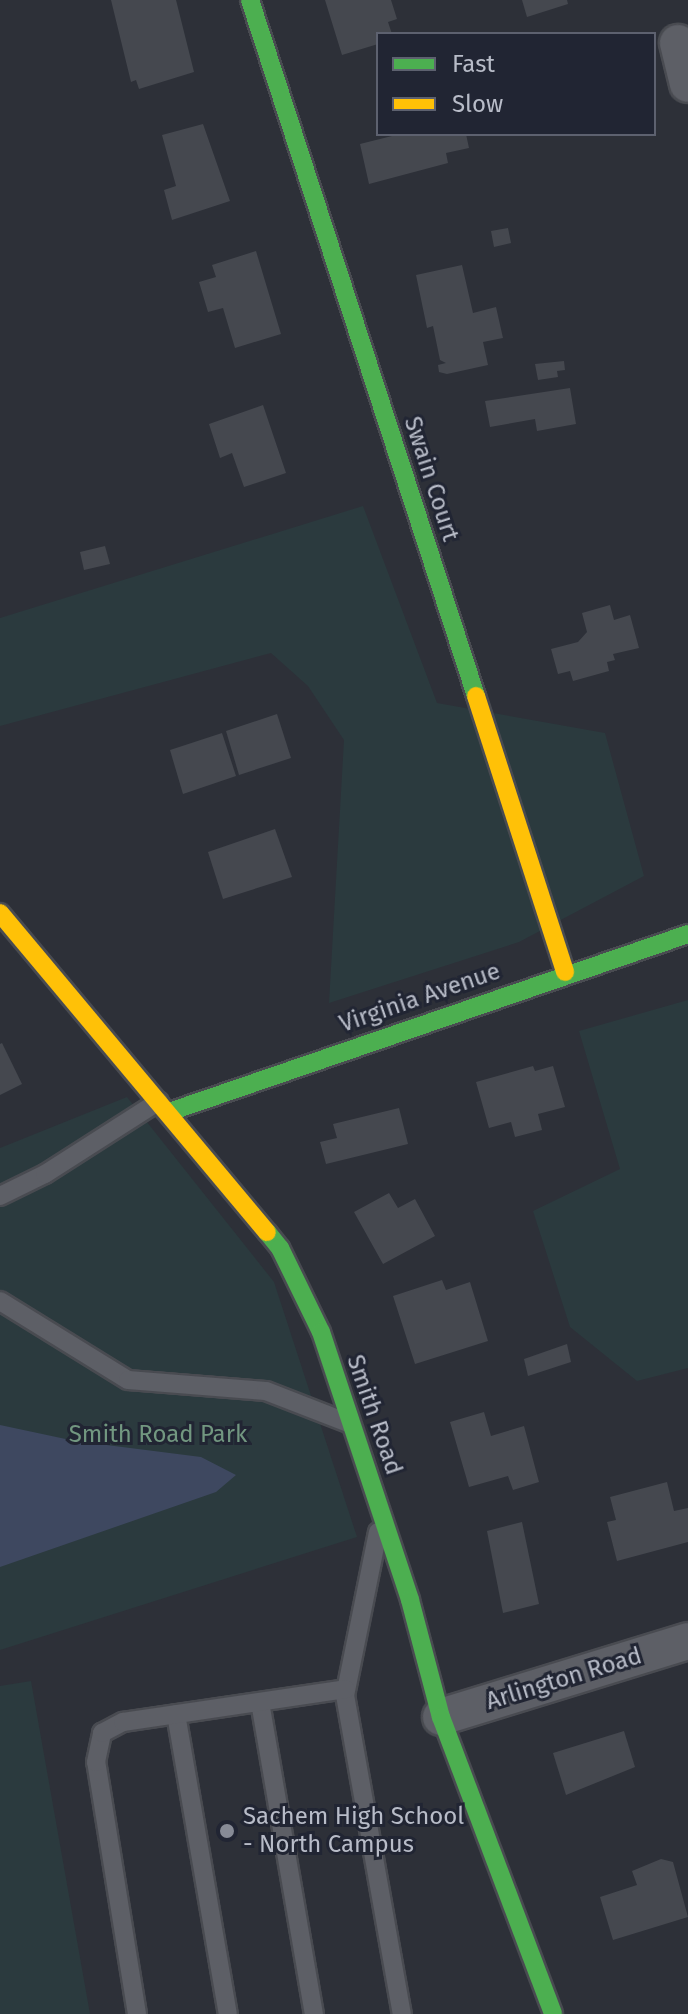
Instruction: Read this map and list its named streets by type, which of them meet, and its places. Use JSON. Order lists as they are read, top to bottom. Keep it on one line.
{"streets":{"street":["Swain Court","Virginia Avenue","Smith Road","Arlington Road"]},"crossings":[["Swain Court","Virginia Avenue"],["Virginia Avenue","Smith Road"],["Smith Road","Arlington Road"]],"parks":["Smith Road Park"],"places":["Sachem High School - North Campus"],"legend":["Fast","Slow"]}
